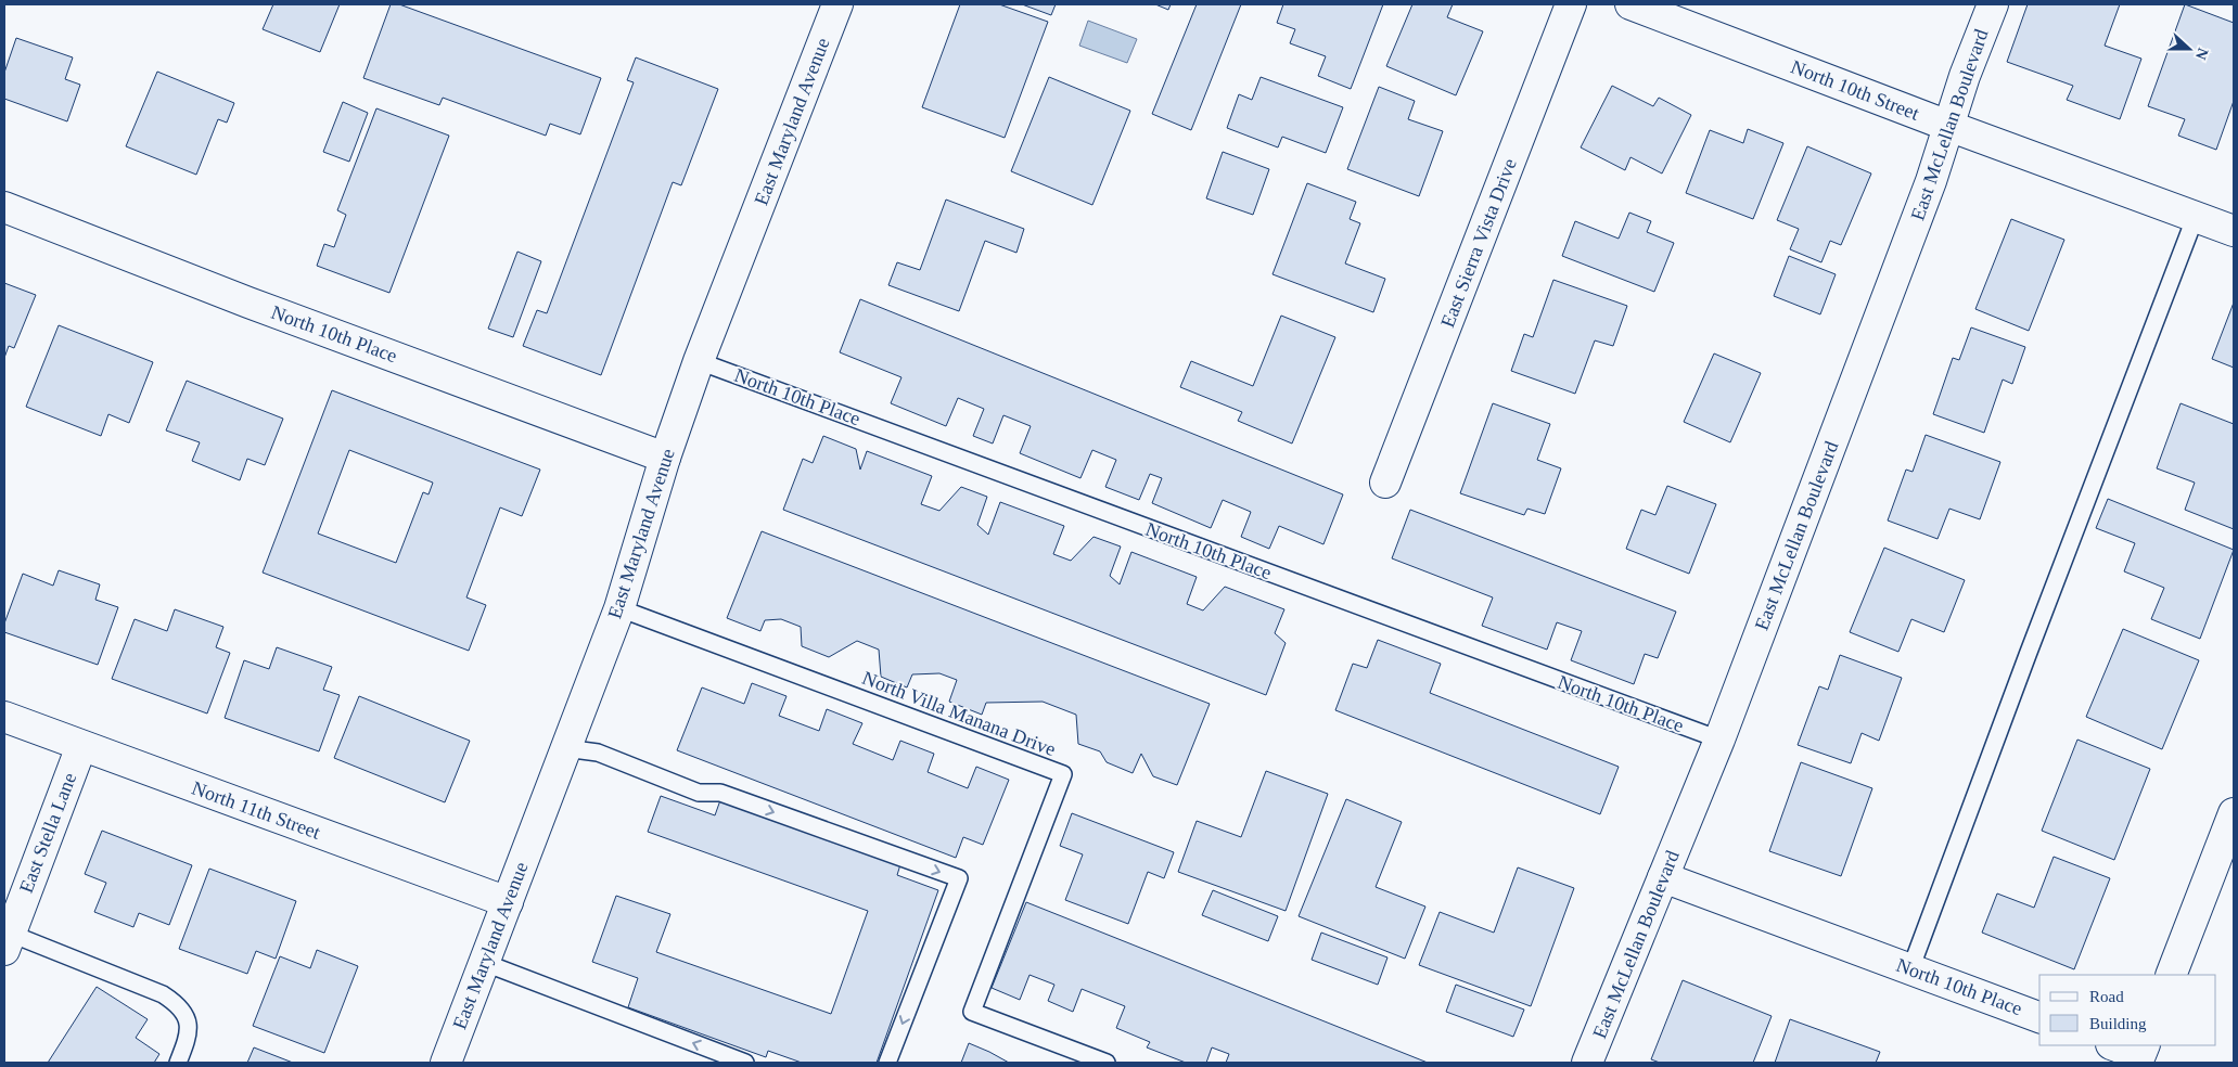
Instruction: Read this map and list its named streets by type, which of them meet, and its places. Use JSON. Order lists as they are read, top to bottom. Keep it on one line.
{"streets":{"street":["North 10th Street","East Maryland Avenue","East McLellan Boulevard","East Sierra Vista Drive","North 10th Place","North 11th Street","East Stella Lane"],"lane":["North Villa Manana Drive"]},"crossings":[["North 10th Street","East McLellan Boulevard"],["East Maryland Avenue","North 10th Place"],["East Maryland Avenue","North Villa Manana Drive"],["East Maryland Avenue","North 11th Street"],["East McLellan Boulevard","North 10th Place"],["North 11th Street","East Stella Lane"]],"legend":["Road","Building"],"north":"right"}
